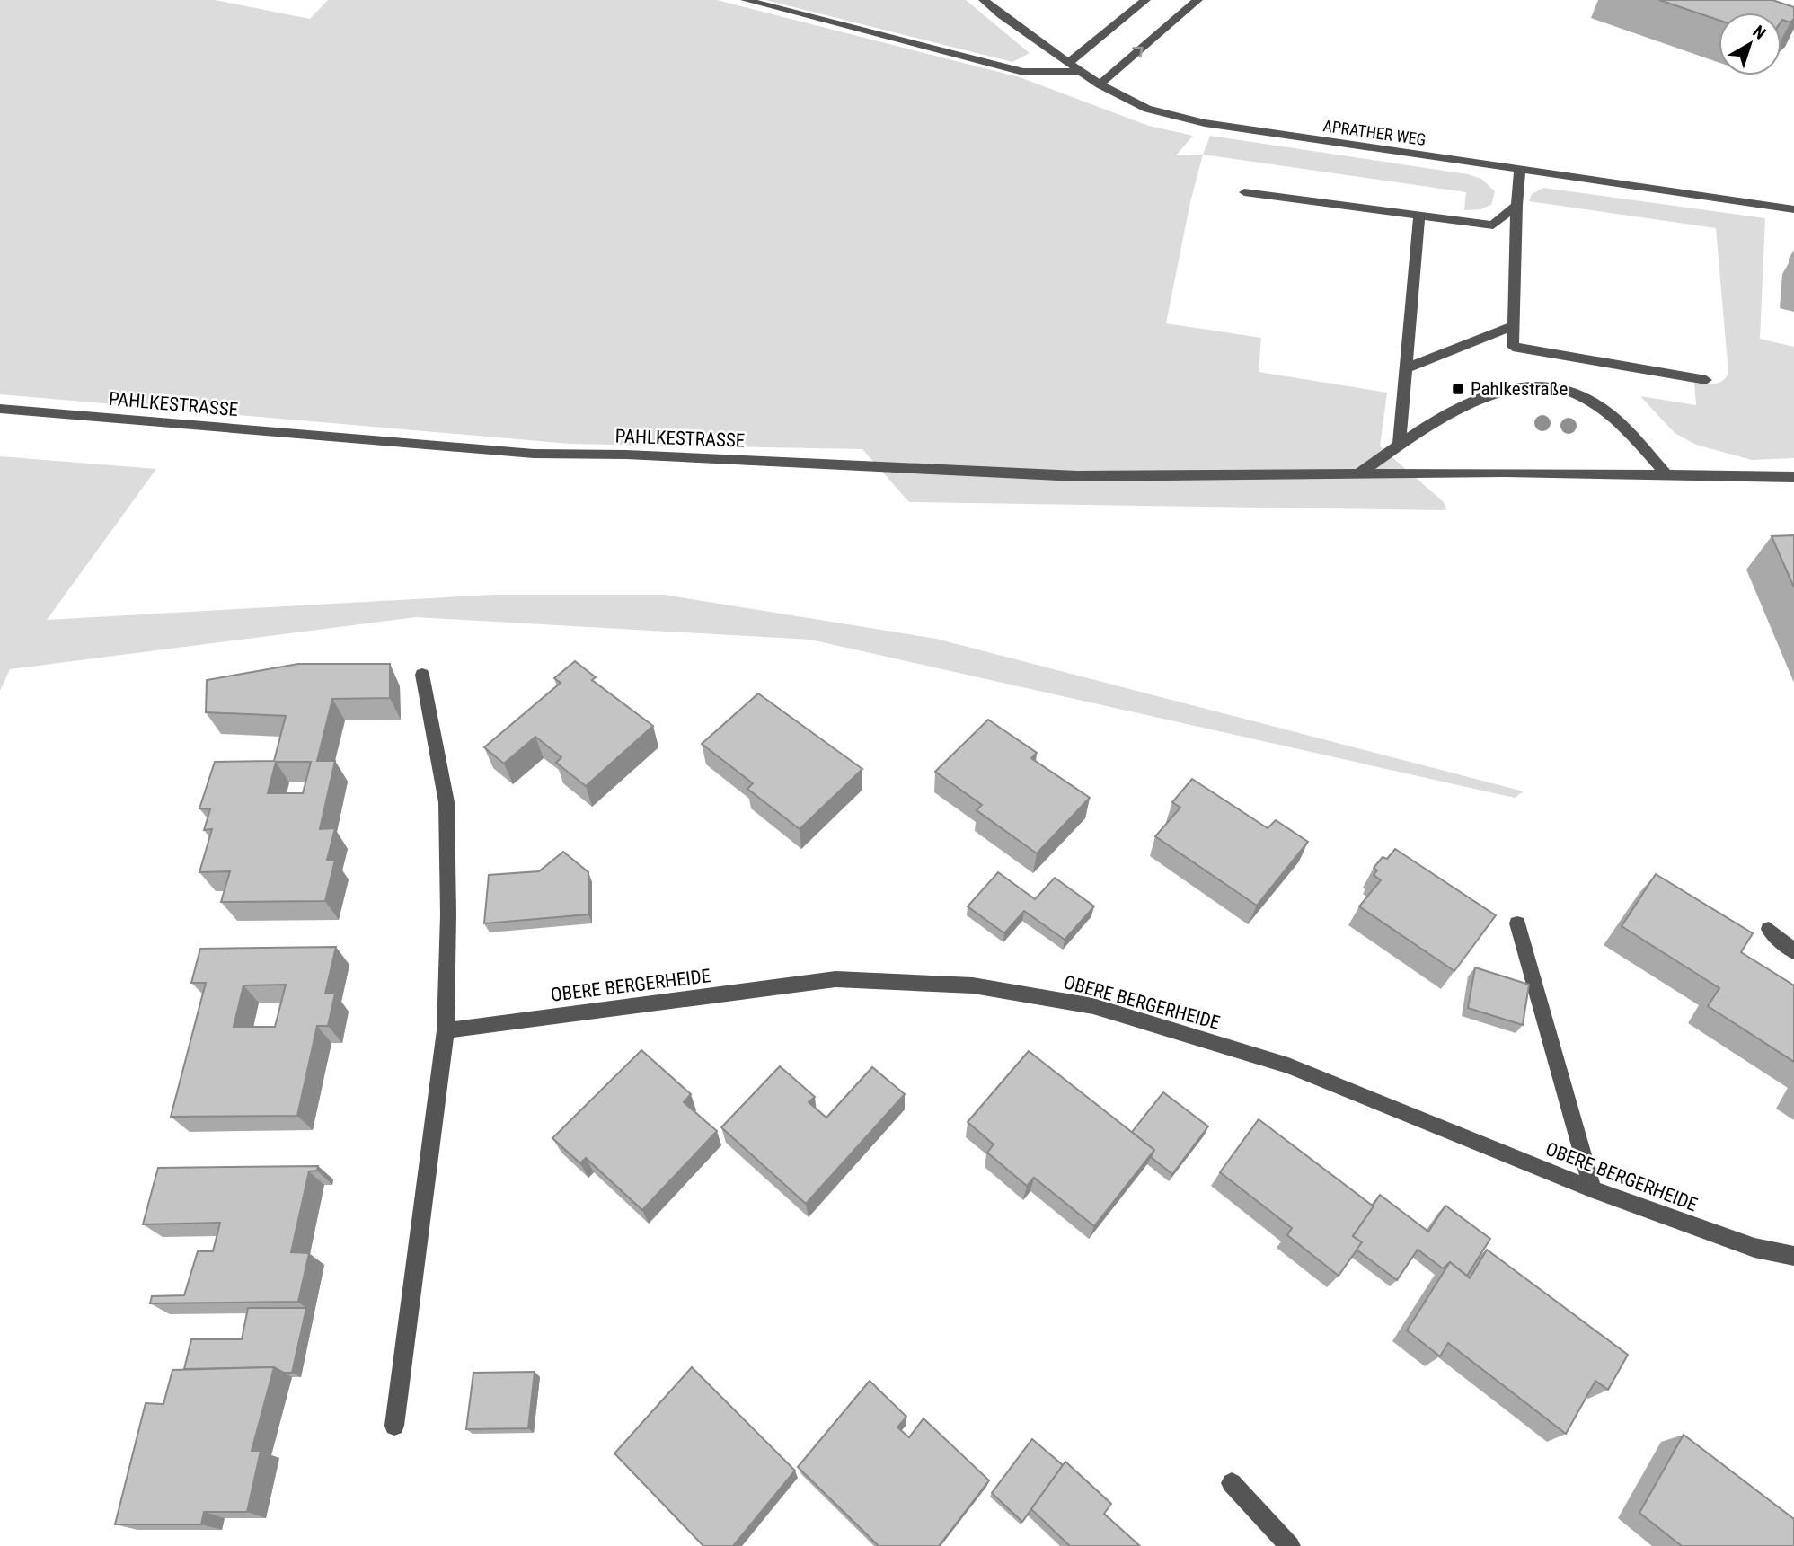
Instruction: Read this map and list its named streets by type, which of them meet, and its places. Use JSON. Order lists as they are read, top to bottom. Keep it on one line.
{"streets":{"street":["APRATHER WEG","PAHLKESTRASSE","OBERE BERGERHEIDE"]},"places":{"transit":["Pahlkestraße"]},"north":"top right"}
